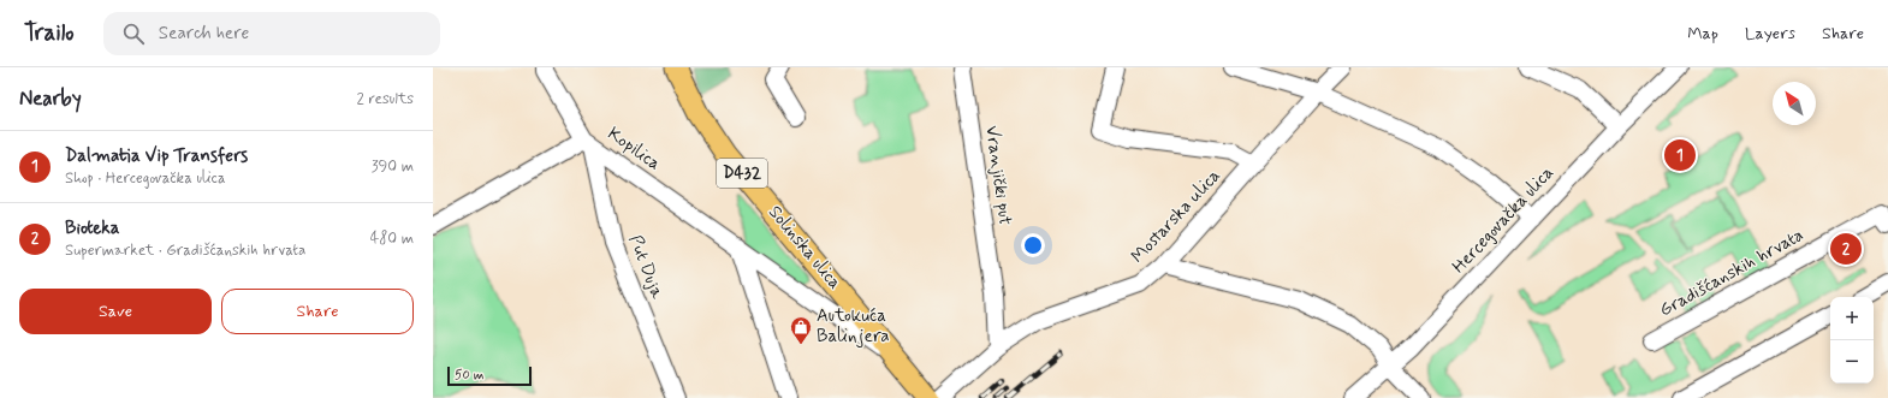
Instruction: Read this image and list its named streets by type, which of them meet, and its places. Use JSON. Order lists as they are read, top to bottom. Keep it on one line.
{"streets":{"main road":["D432","Solinska ulica"],"street":["Kopilica","Vranjički put","Mostarska ulica","Hercegovačka ulica","Put Duja","Gradišćanskih hrvata"]},"crossings":[["Kopilica","Solinska ulica"],["Kopilica","Put Duja"],["Vranjički put","Mostarska ulica"]],"places":{"shop":["Autokuća Balinjera"]},"scale_bar":"50 m","north":"top left","page":{"header":"Trailo","search":"Search here","nav":["Map","Layers","Share"],"heading":["Nearby","2 results"],"list":[{"mark":"1","name":"Dalmatia Vip Transfers","note":"Shop · Hercegovačka ulica","value":"390 m"},{"mark":"2","name":"Bioteka","note":"Supermarket · Gradišćanskih hrvata","value":"480 m"}],"pins":["1","2"],"buttons":["Save","Share"],"map_buttons":["+","−"],"scale":"50 m"}}
